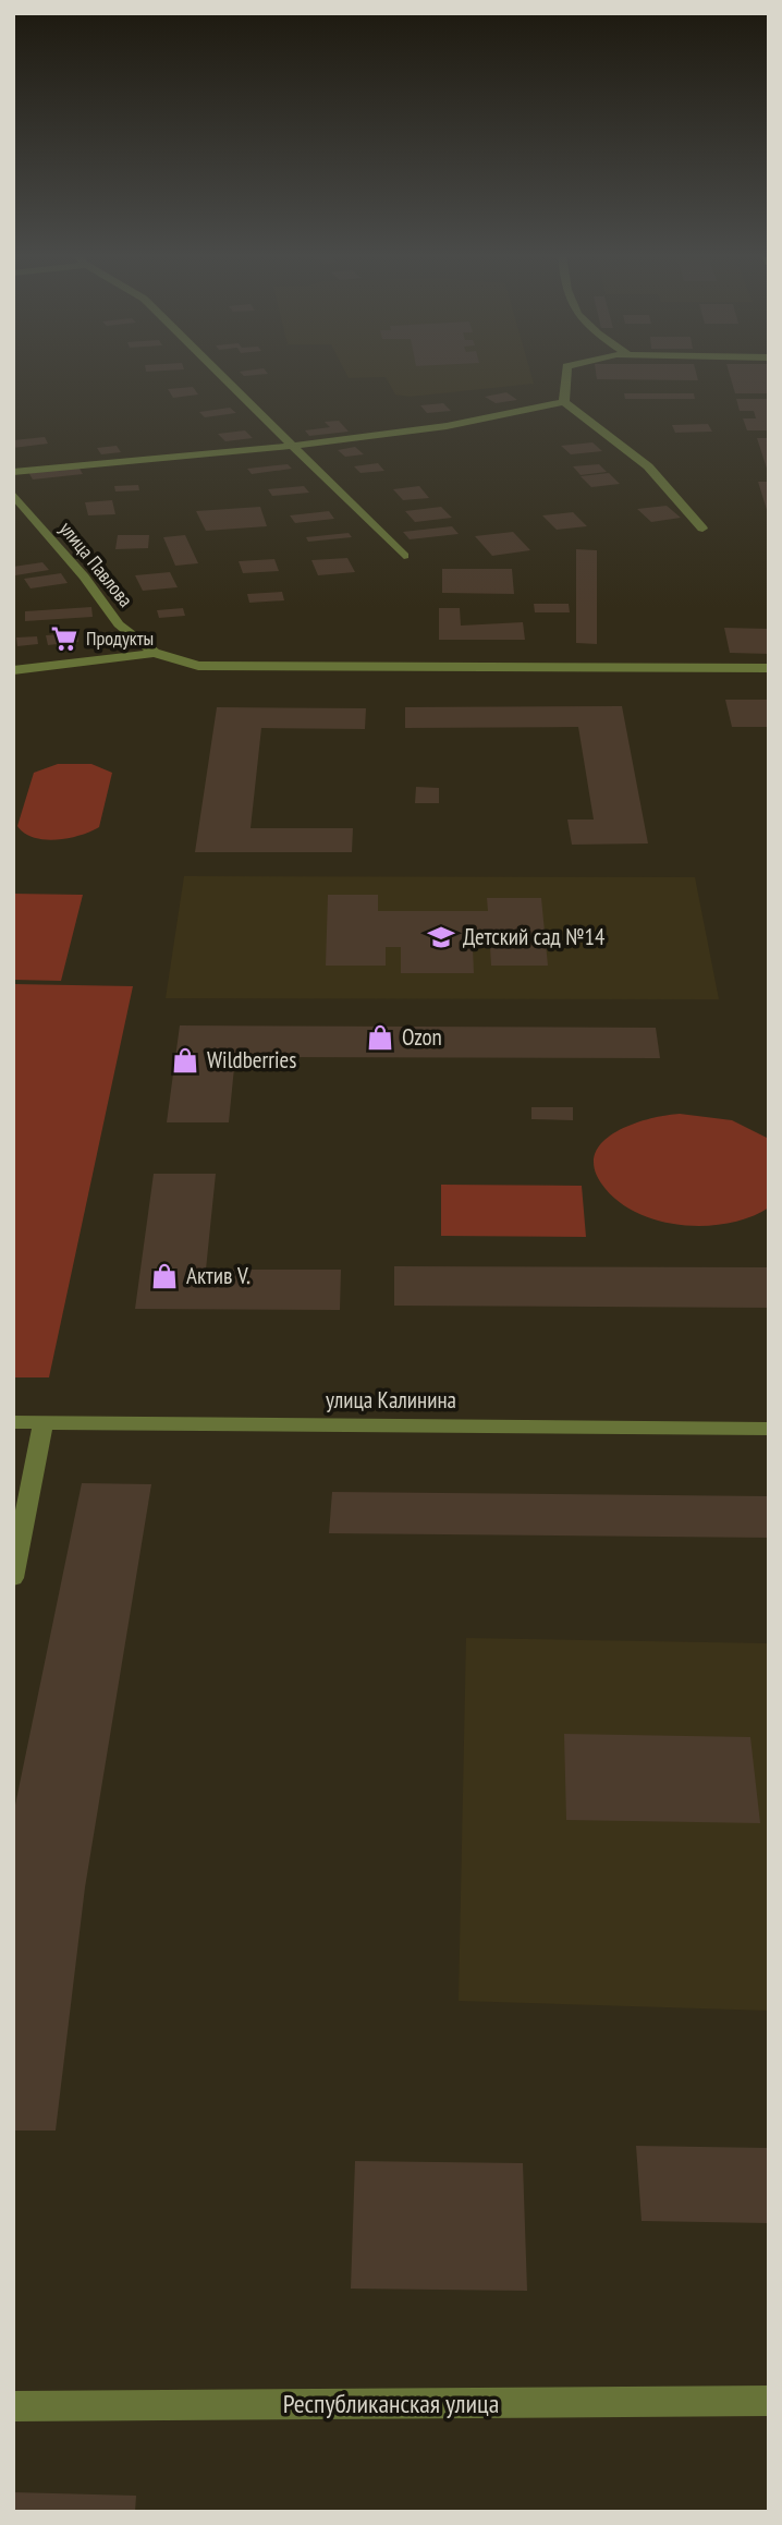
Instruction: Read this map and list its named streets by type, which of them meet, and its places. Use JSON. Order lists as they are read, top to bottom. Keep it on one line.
{"streets":{"street":["улица Павлова","улица Калинина","Республиканская улица"]},"places":{"supermarket":["Продукты"],"school or university":["Детский сад №14"],"shop":["Ozon","Wildberries","Актив V."]}}
